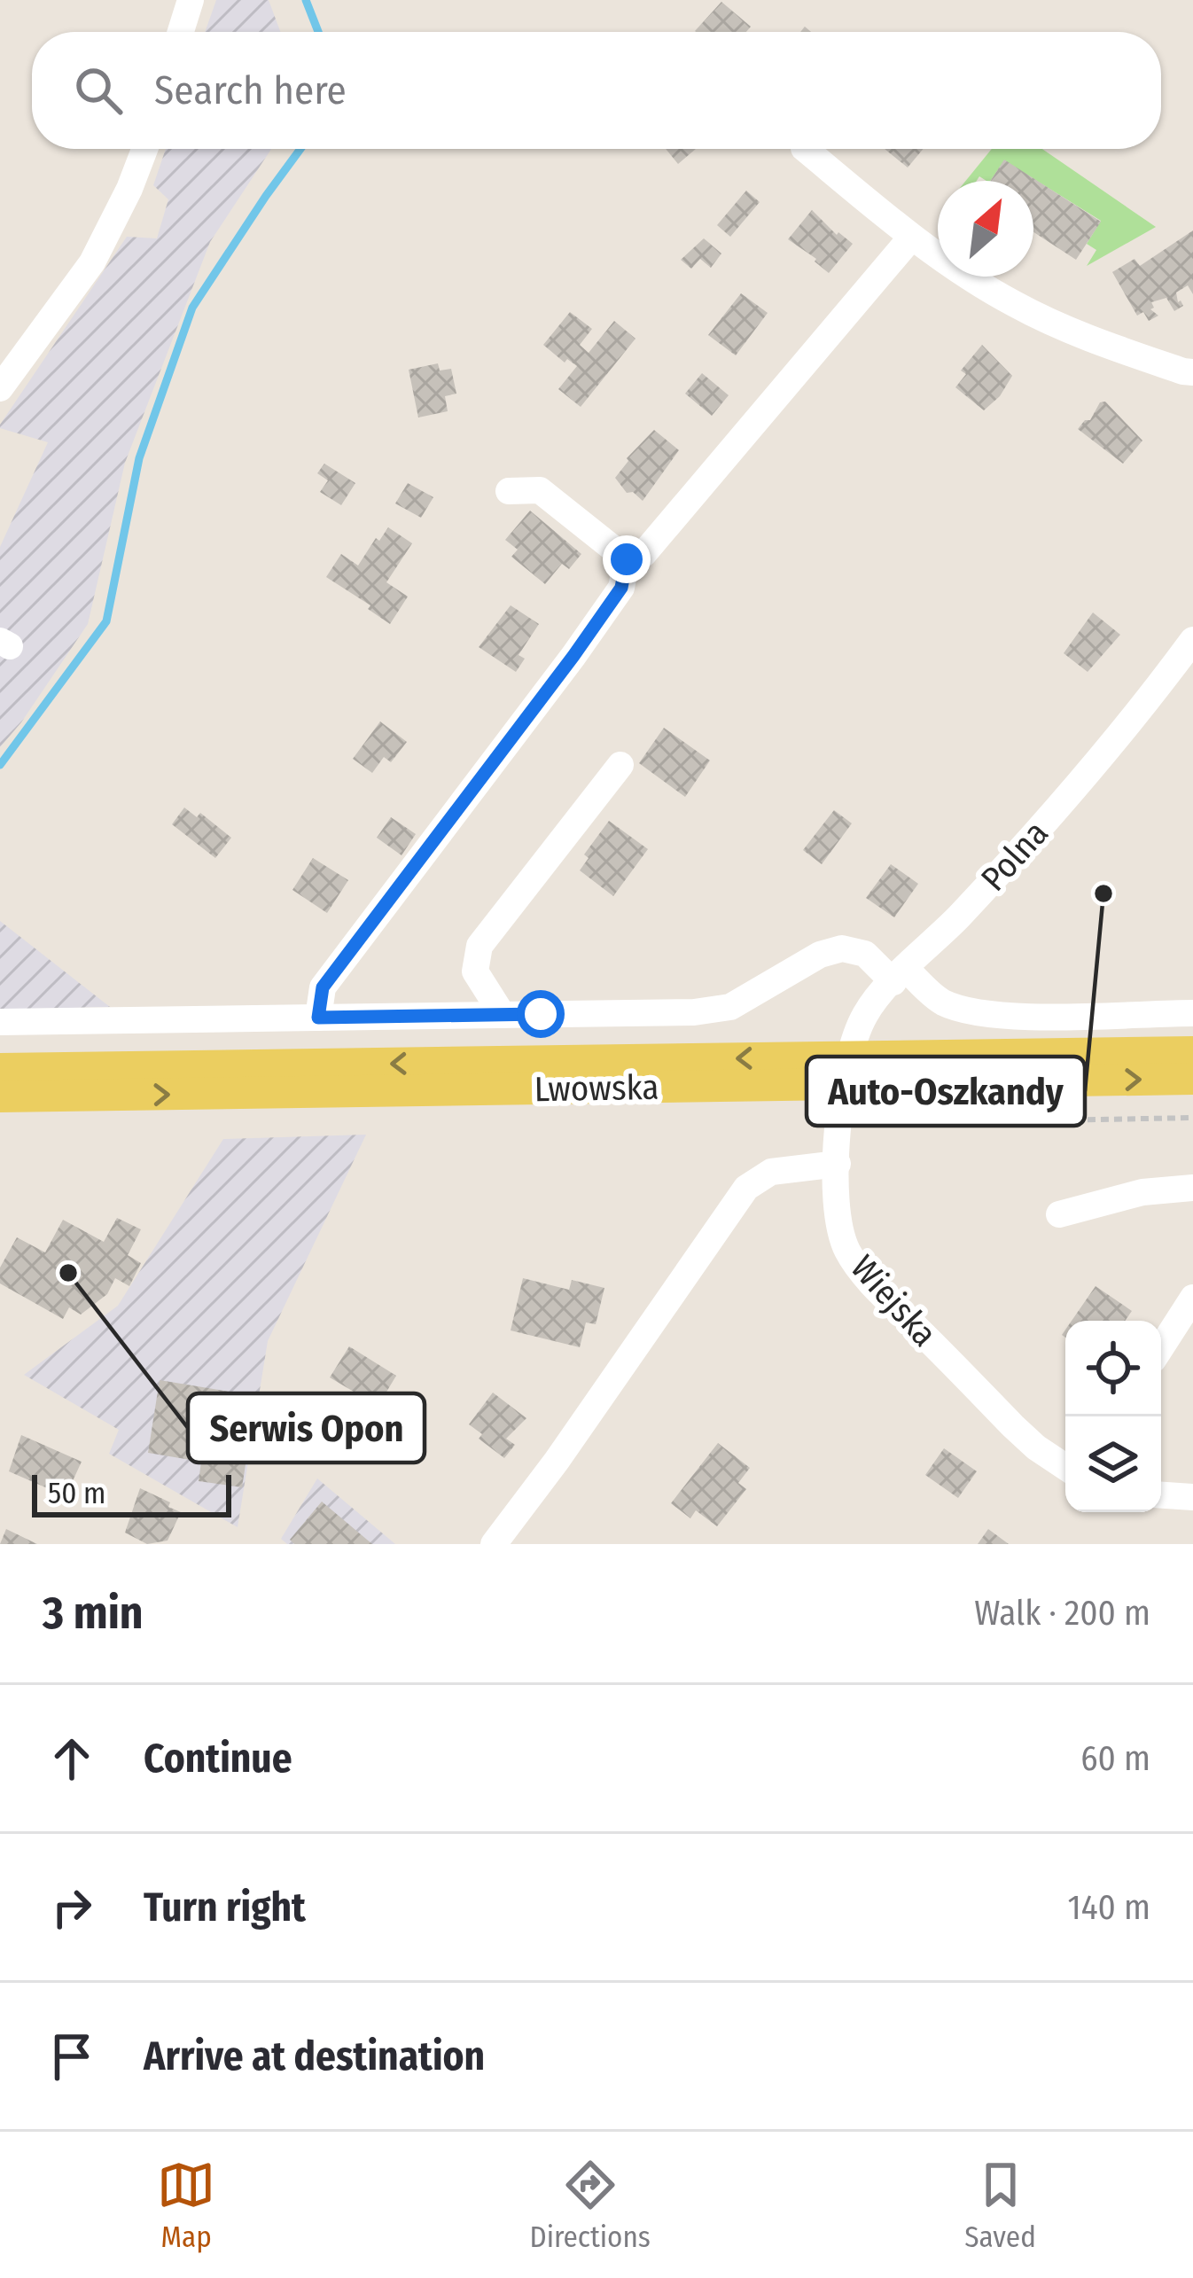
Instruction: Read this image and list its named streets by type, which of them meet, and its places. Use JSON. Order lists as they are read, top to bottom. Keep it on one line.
{"streets":{"main road":["Lwowska"],"street":["Polna","Wiejska"]},"crossings":[["Polna","Lwowska"],["Polna","Wiejska"],["Lwowska","Wiejska"]],"places":["Auto-Oszkandy","Serwis Opon"],"scale_bar":"50 m","north":"top right","page":{"search":"Search here","scale":"50 m","heading":["3 min","Walk · 200 m"],"list":[["Continue","60 m"],["Turn right","140 m"],"Arrive at destination"],"nav":["Map","Directions","Saved"]}}
